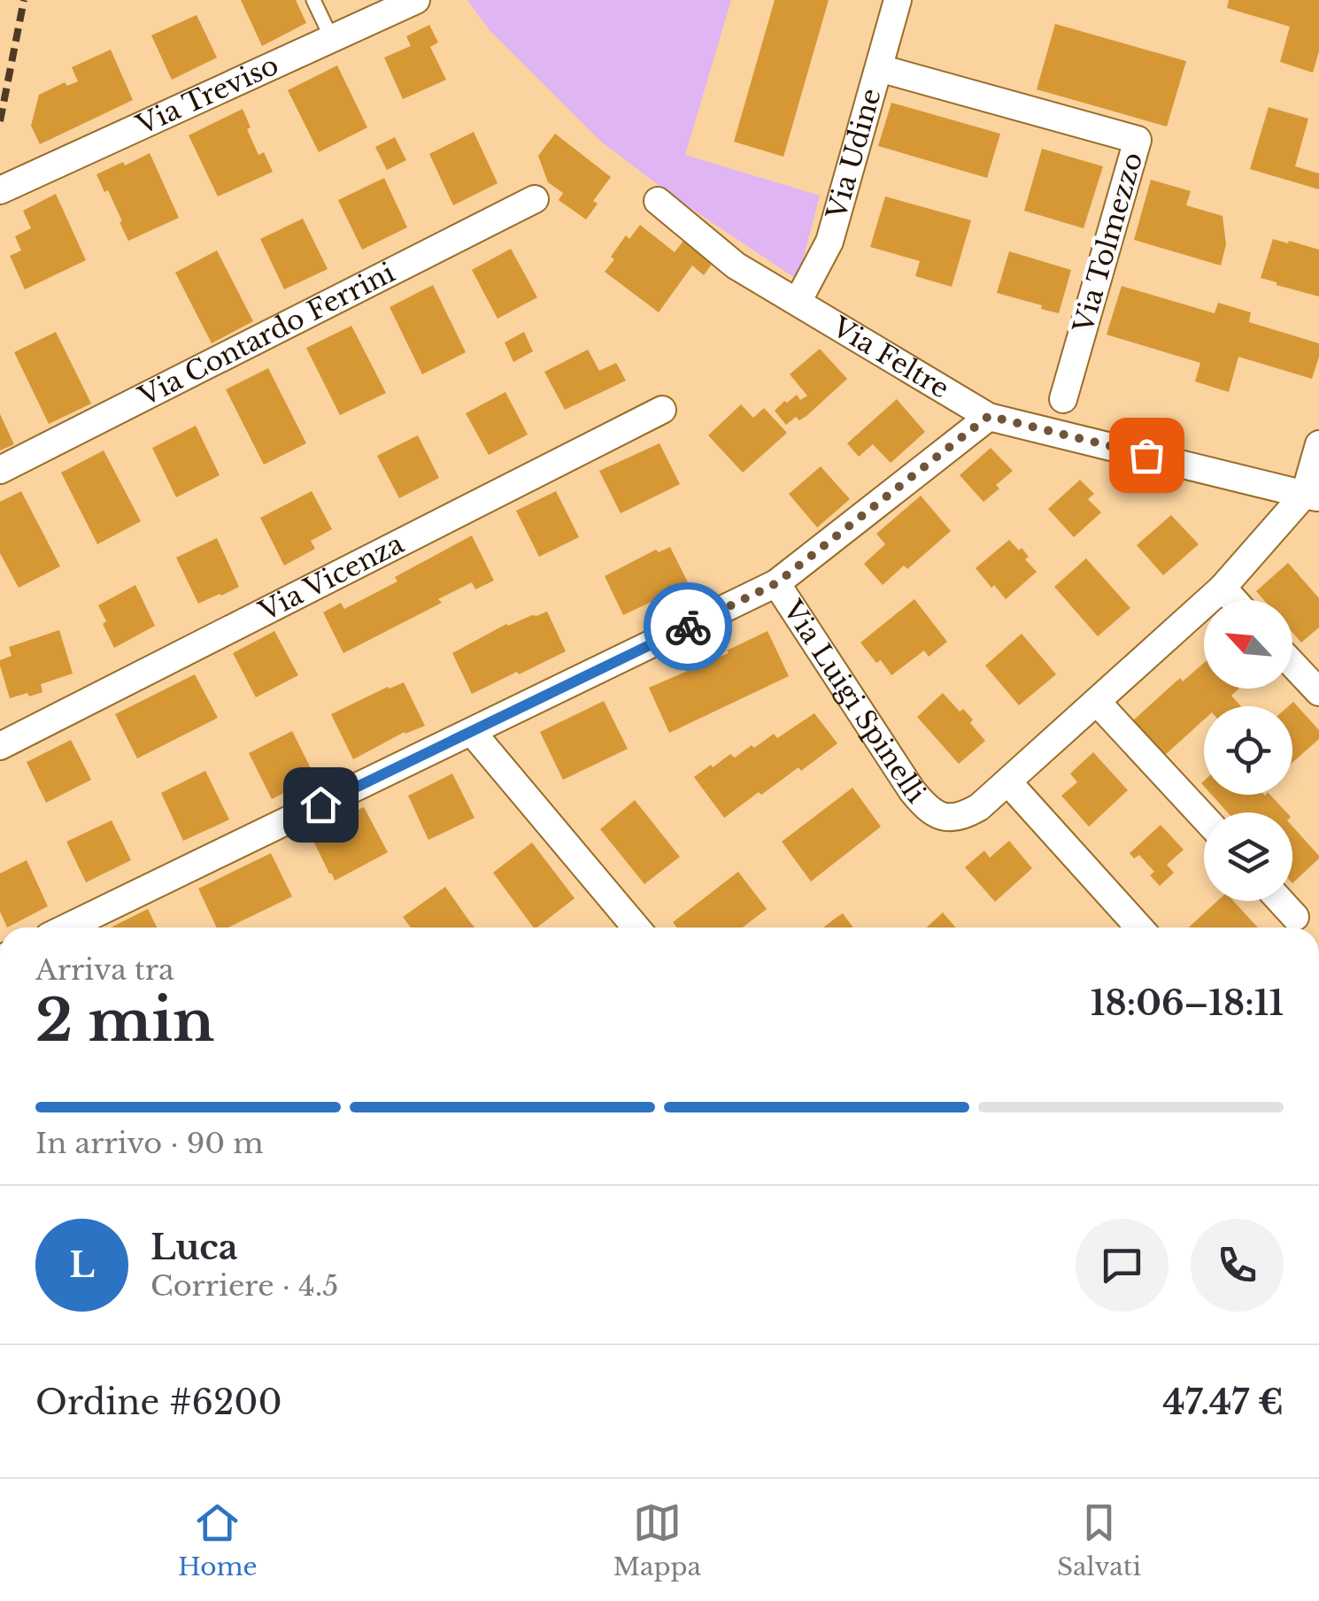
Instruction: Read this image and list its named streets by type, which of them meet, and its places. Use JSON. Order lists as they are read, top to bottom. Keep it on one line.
{"streets":{"street":["Via Treviso","Via Udine","Via Tolmezzo","Via Contardo Ferrini","Via Feltre","Via Vicenza","Via Luigi Spinelli"]},"crossings":[["Via Udine","Via Tolmezzo"],["Via Udine","Via Feltre"]],"north":"top left","page":{"heading":["2 min","Arriva tra","18:06–18:11"],"panel":["Luca","Corriere · 4.5","Ordine #6200","47.47 €"],"bar":"In arrivo · 90 m","round":"L","tabs":["Home","Mappa","Salvati"]}}
